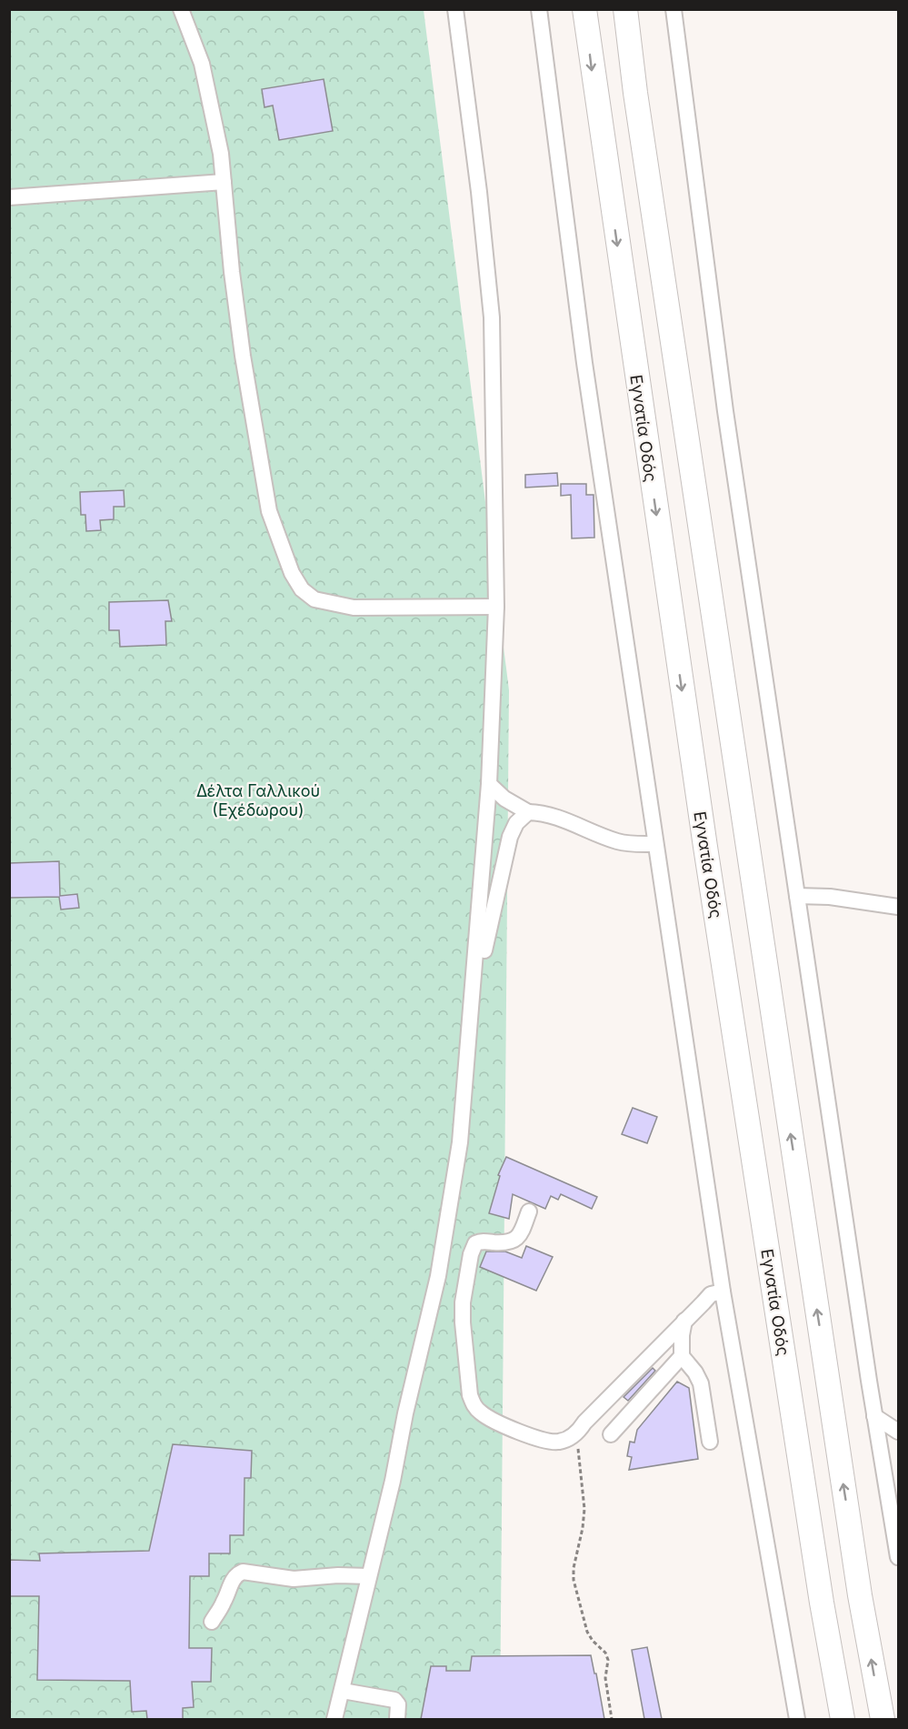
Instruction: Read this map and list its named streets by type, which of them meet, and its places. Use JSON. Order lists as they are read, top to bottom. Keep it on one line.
{"streets":{"highway":["Εγνατία Οδός"]},"parks":["Δέλτα Γαλλικού (Εχέδωρου)"]}
